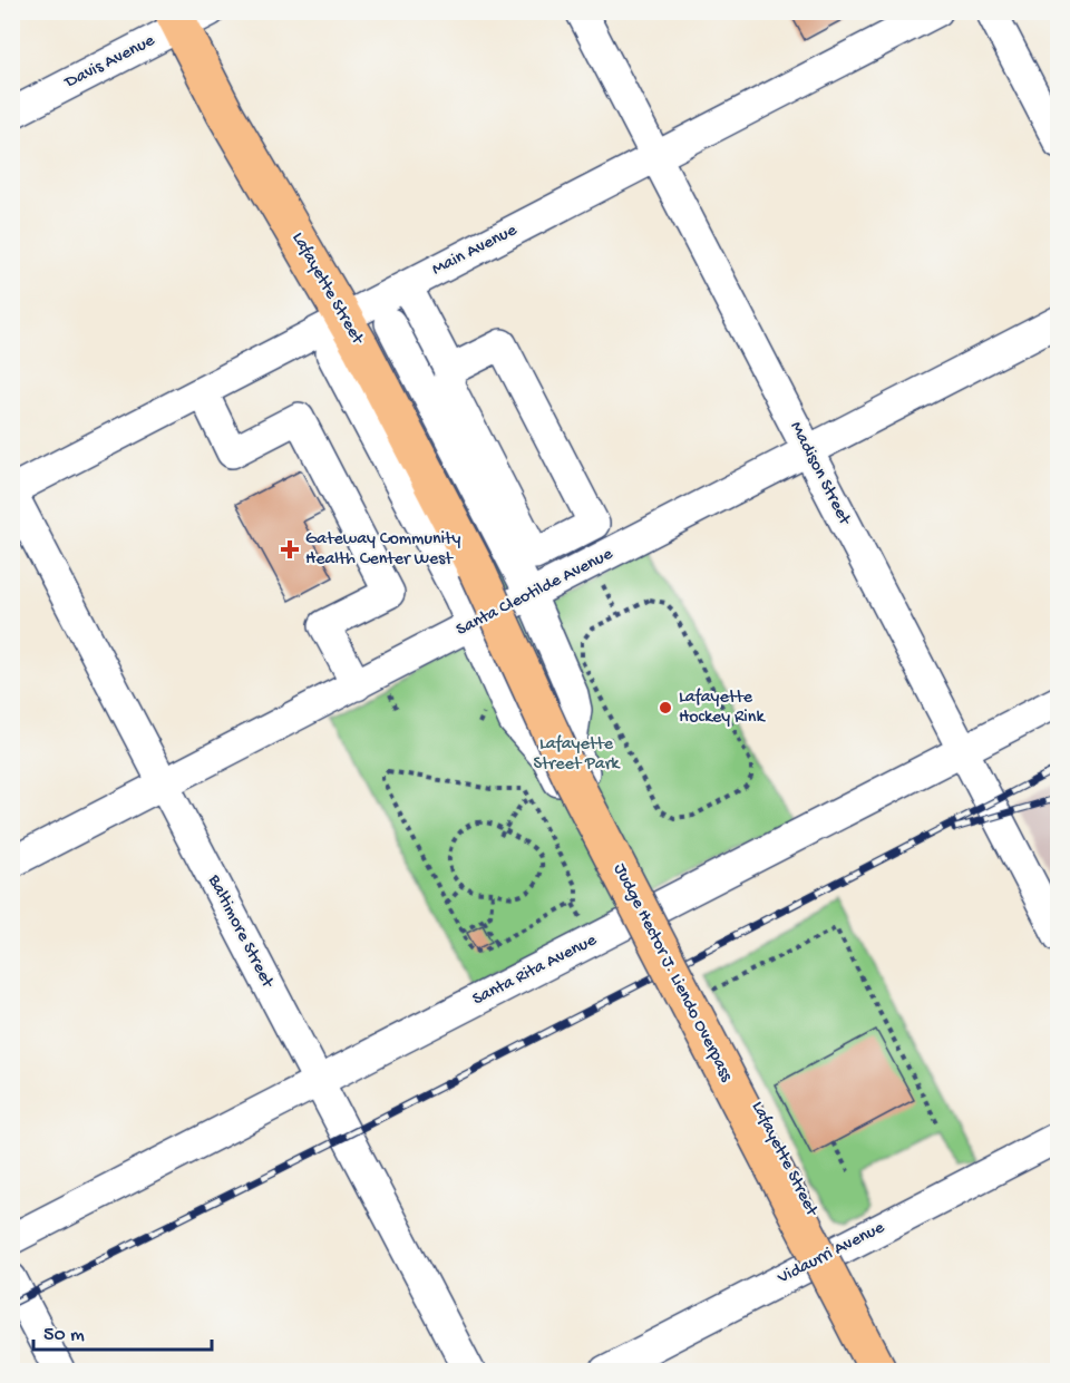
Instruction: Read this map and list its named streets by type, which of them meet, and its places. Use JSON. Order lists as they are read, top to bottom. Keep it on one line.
{"streets":{"main road":["Lafayette Street","Judge Hector J. Liendo Overpass"],"street":["Davis Avenue","Main Avenue","Madison Street","Santa Cleotilde Avenue","Baltimore Street","Santa Rita Avenue","Vidaurri Avenue"]},"crossings":[["Davis Avenue","Lafayette Street"],["Main Avenue","Lafayette Street"],["Main Avenue","Madison Street"],["Main Avenue","Baltimore Street"],["Lafayette Street","Santa Cleotilde Avenue"],["Lafayette Street","Santa Rita Avenue"],["Lafayette Street","Judge Hector J. Liendo Overpass"],["Lafayette Street","Vidaurri Avenue"],["Madison Street","Santa Cleotilde Avenue"],["Madison Street","Santa Rita Avenue"],["Santa Cleotilde Avenue","Baltimore Street"],["Baltimore Street","Santa Rita Avenue"]],"parks":["Lafayette Street Park"],"places":{"health":["Gateway Community Health Center West"],"other":["Lafayette Hockey Rink"]},"scale_bar":"50 m"}
